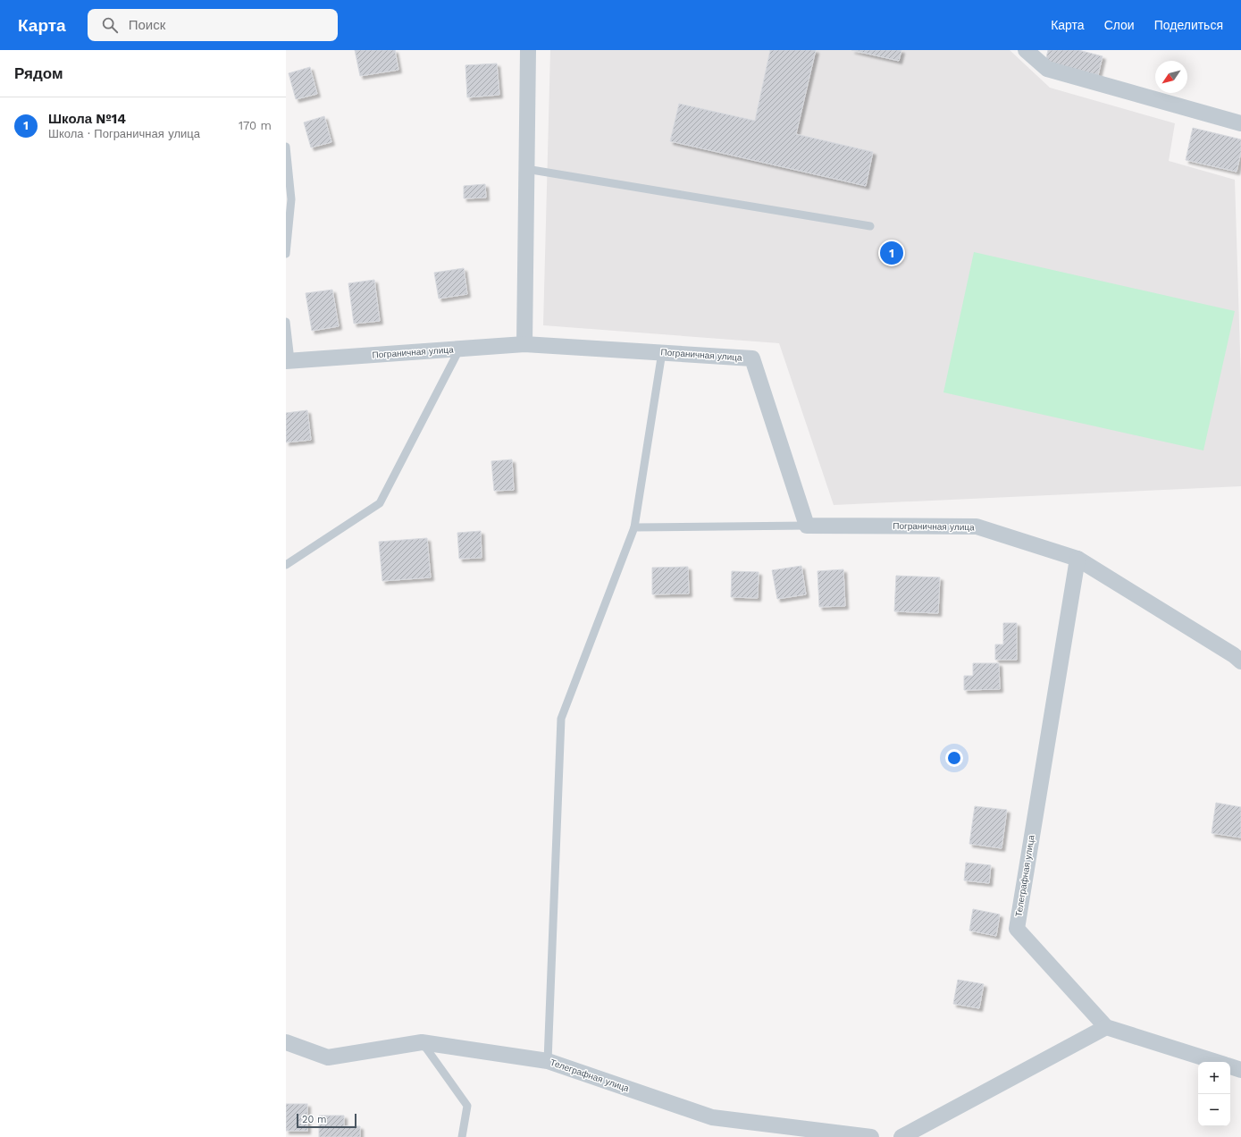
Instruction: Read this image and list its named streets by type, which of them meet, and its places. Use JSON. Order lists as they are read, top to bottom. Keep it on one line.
{"streets":{"street":["Пограничная улица","Телеграфная улица"]},"crossings":[["Пограничная улица","Телеграфная улица"]],"scale_bar":"20 m","north":"bottom left","page":{"header":"Карта","search":"Поиск","nav":["Карта","Слои","Поделиться"],"heading":"Рядом","list":[{"mark":"1","name":"Школа №14","note":"Школа · Пограничная улица","value":"170 m"}],"pins":"1","map_buttons":["+","−"],"scale":"20 m"}}
